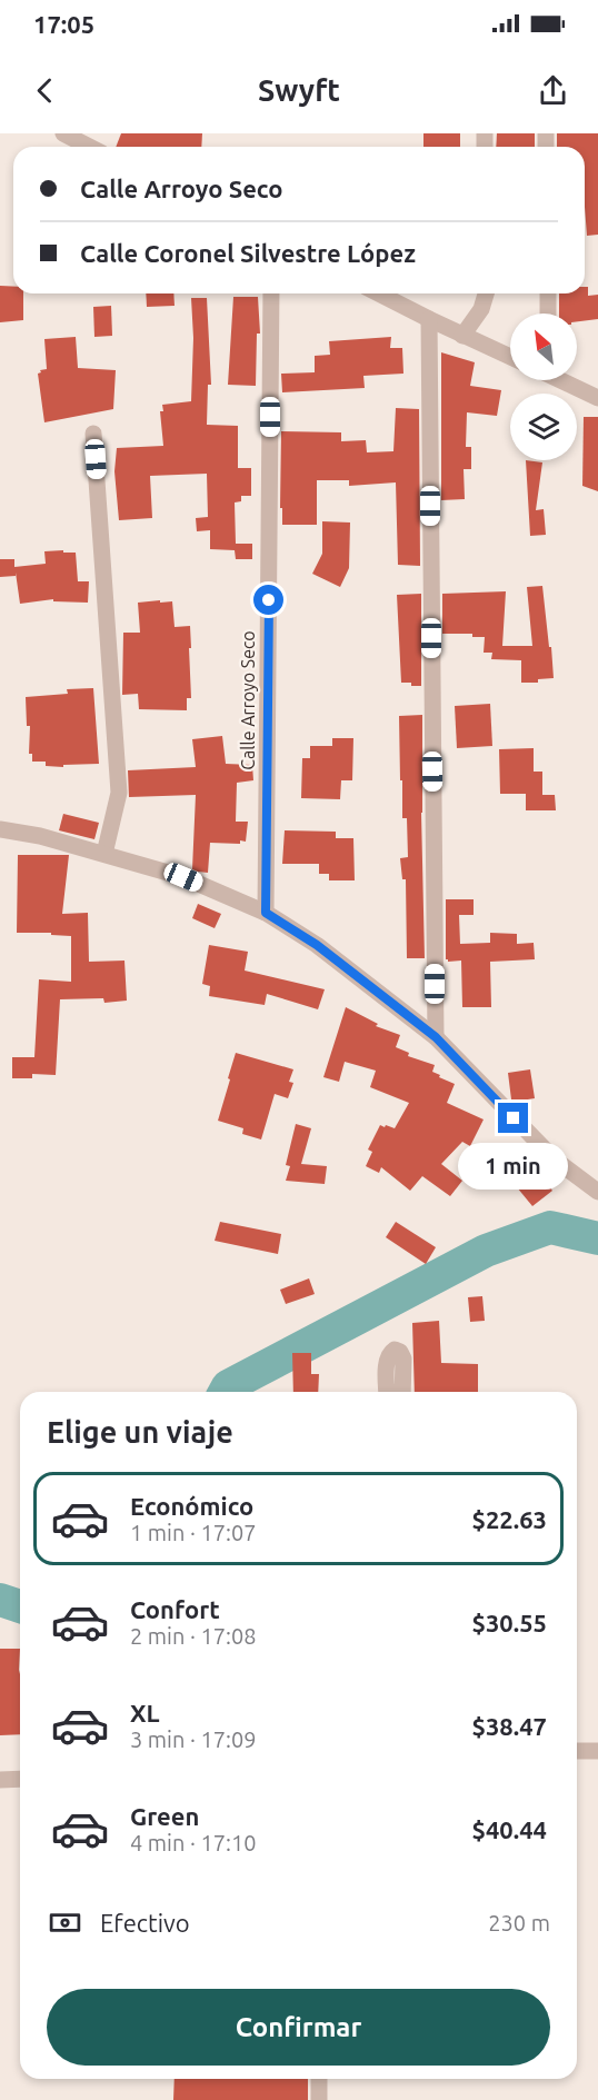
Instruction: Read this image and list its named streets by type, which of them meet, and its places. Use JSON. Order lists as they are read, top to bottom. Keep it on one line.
{"streets":{"street":["Calle Arroyo Seco"]},"north":"top left","page":{"status":"17:05","header":"Swyft","banner":["Calle Arroyo Seco","Calle Coronel Silvestre López"],"bubble":"1 min","heading":"Elige un viaje","list":[{"name":"Económico","note":"1 min · 17:07","value":"$22.63"},{"name":"Confort","note":"2 min · 17:08","value":"$30.55"},{"name":"XL","note":"3 min · 17:09","value":"$38.47"},{"name":"Green","note":"4 min · 17:10","value":"$40.44"}],"pay":["Efectivo","230 m"],"buttons":"Confirmar"}}
